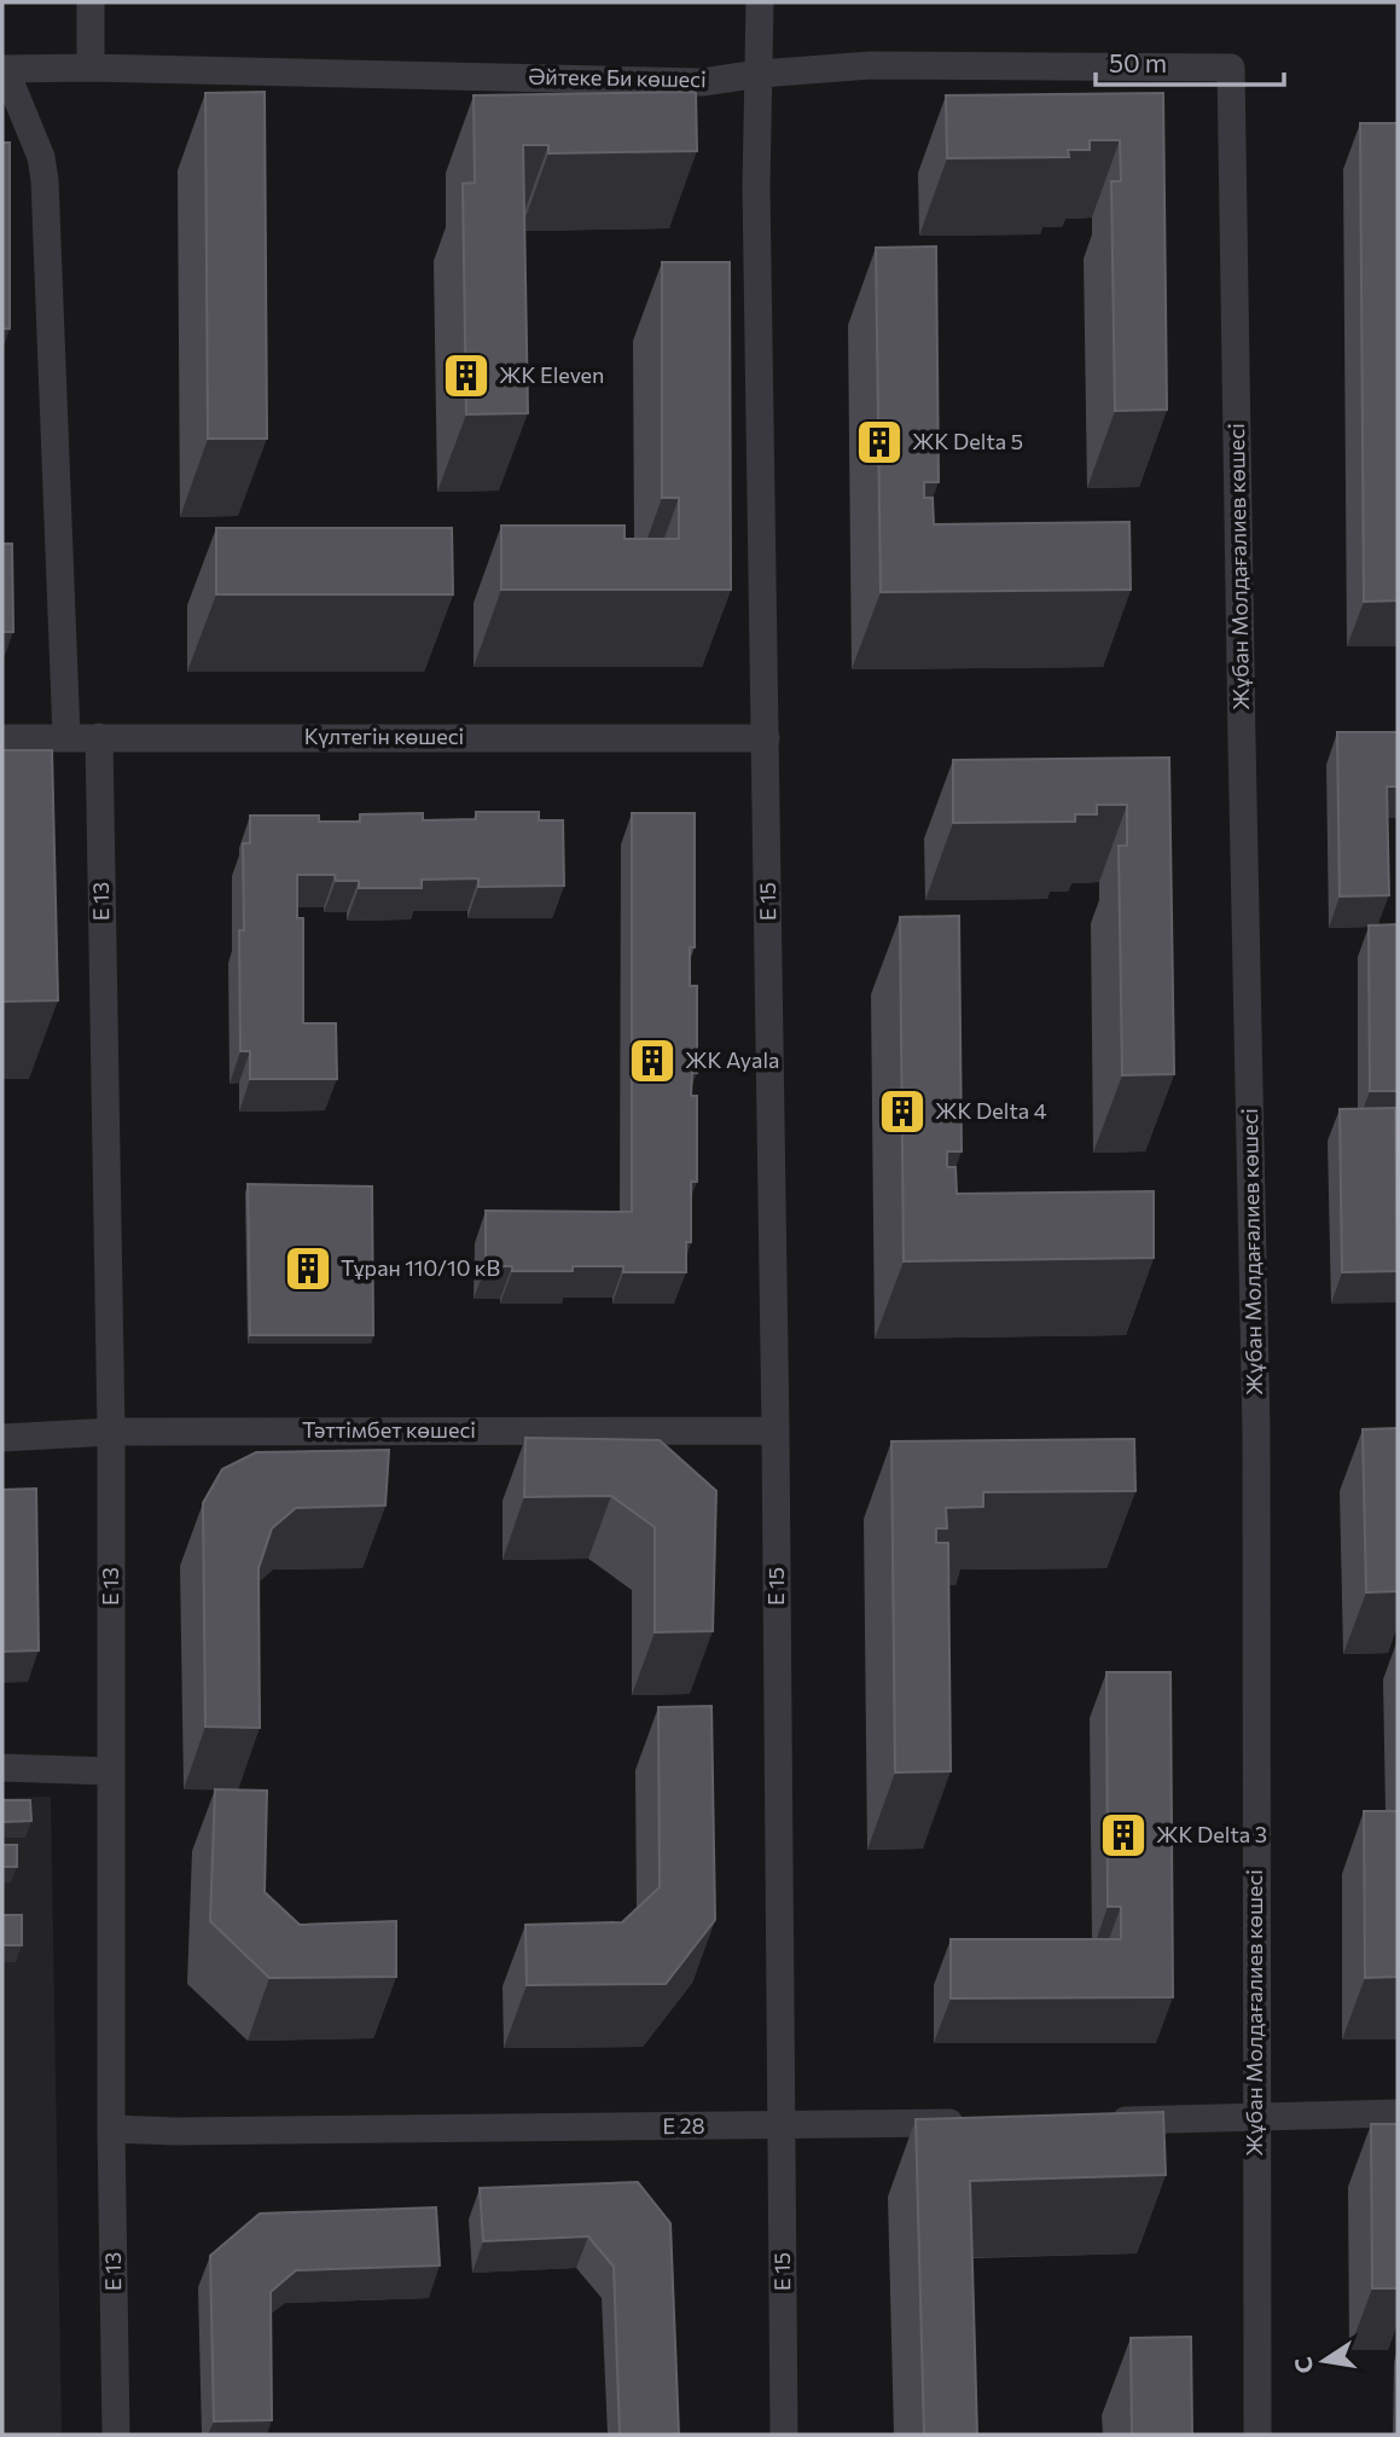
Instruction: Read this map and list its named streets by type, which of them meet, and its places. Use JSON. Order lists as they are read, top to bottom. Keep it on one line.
{"streets":{"street":["Әйтеке Би көшесі","Жұбан Молдағалиев көшесі","Күлтегін көшесі","E 13","E 15","Тәттімбет көшесі","E 28"]},"crossings":[["Әйтеке Би көшесі","Жұбан Молдағалиев көшесі"],["Әйтеке Би көшесі","E 15"],["Күлтегін көшесі","E 13"],["Күлтегін көшесі","E 15"],["E 13","Тәттімбет көшесі"],["E 13","E 28"],["E 15","Тәттімбет көшесі"],["E 15","E 28"]],"places":{"building":["ЖК Eleven","ЖК Delta 5","ЖК Ayala","ЖК Delta 4","Тұран 110/10 кВ","ЖК Delta 3"]},"scale_bar":"50 m","north":"left"}
